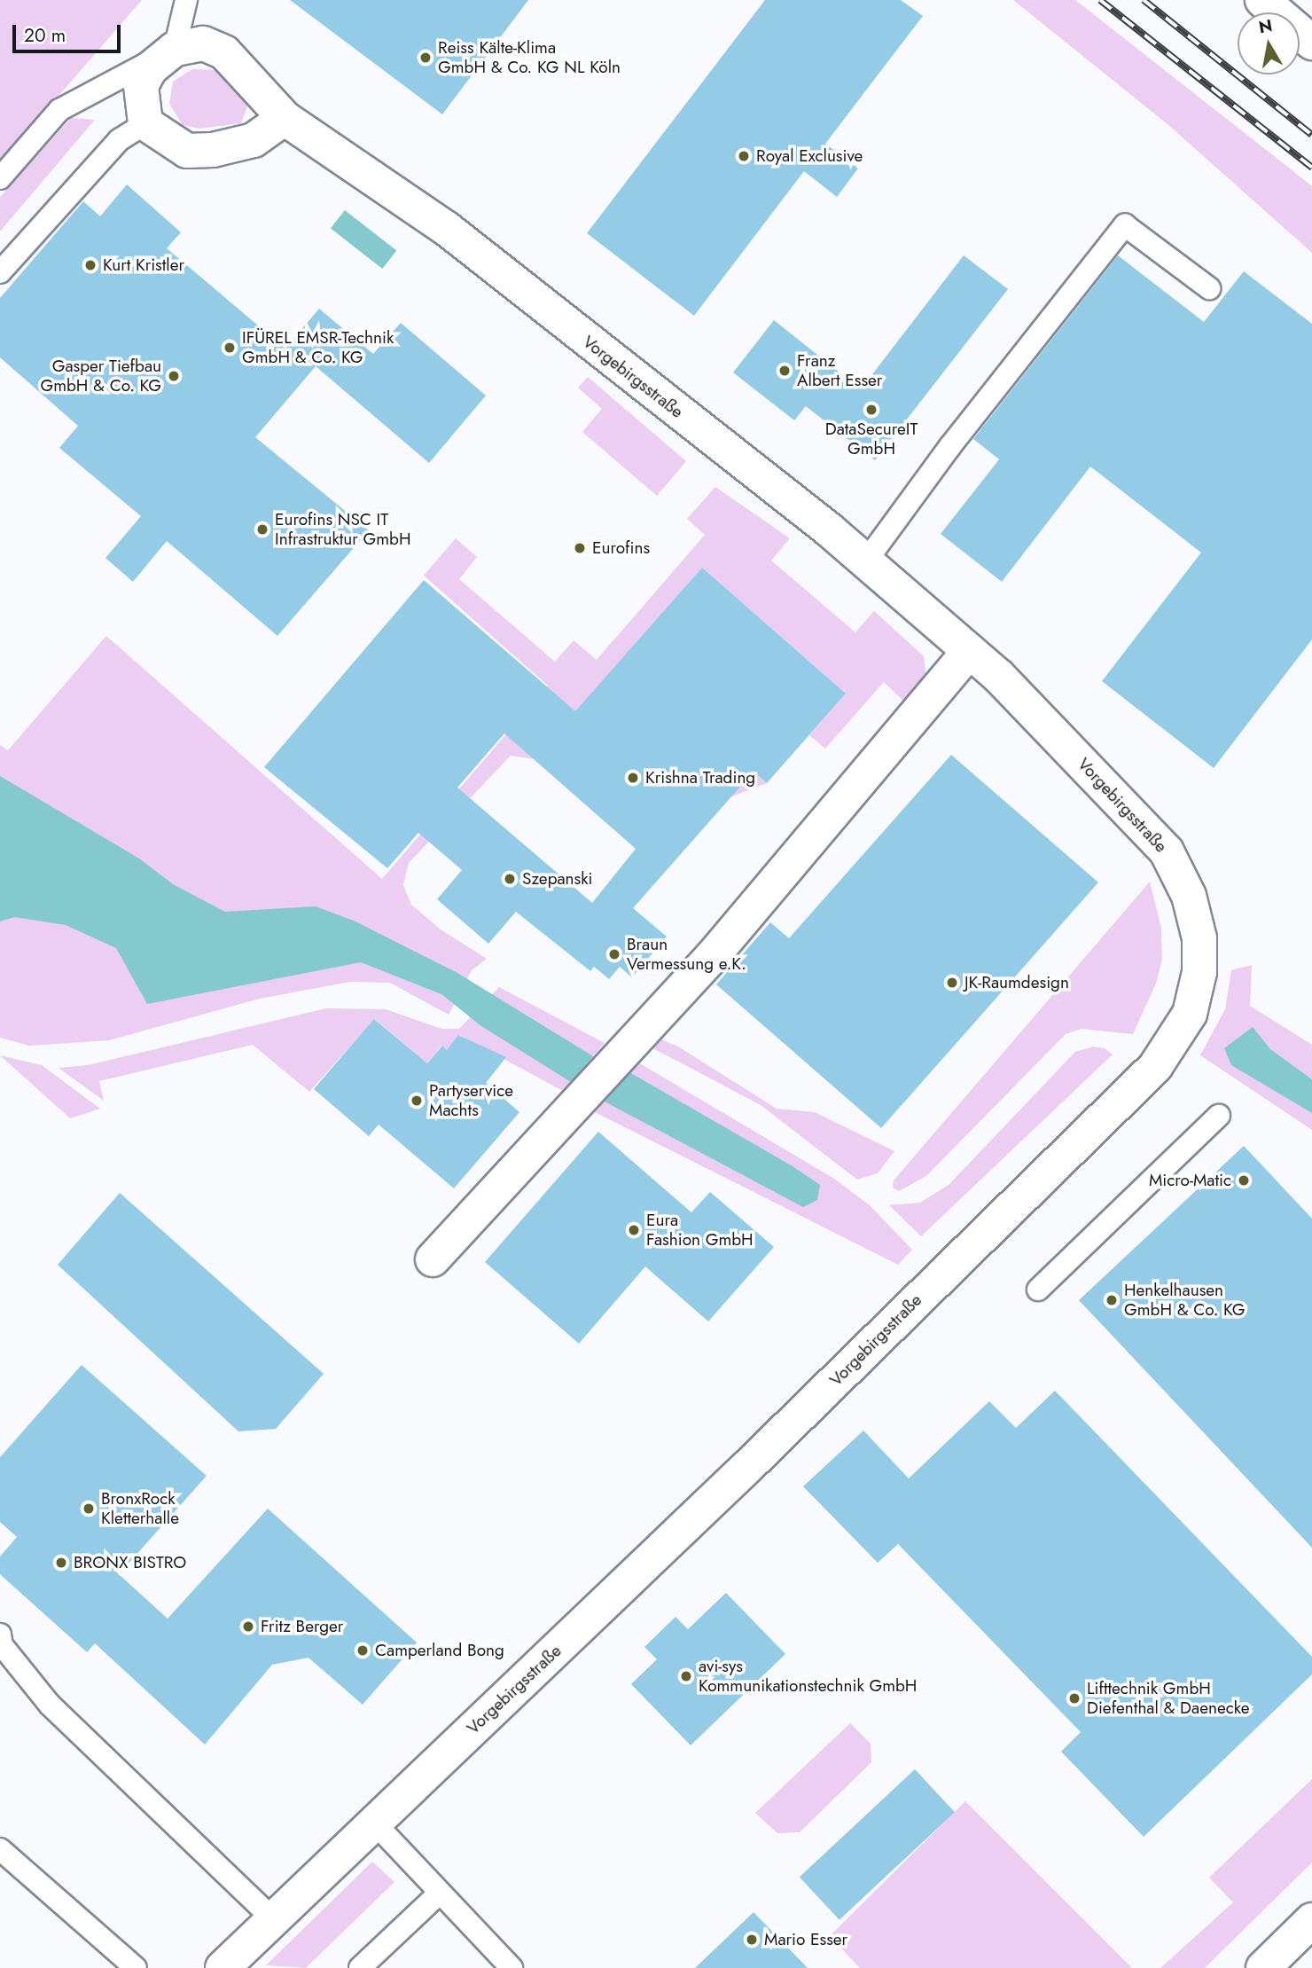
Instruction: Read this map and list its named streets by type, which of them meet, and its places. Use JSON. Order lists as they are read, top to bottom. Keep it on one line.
{"streets":{"street":["Vorgebirgsstraße"]},"places":["Reiss Kälte-Klima GmbH & Co. KG NL Köln","Royal Exclusive","Kurt Kristler","IFÜREL EMSR-Technik GmbH & Co. KG","Franz Albert Esser","Gasper Tiefbau GmbH & Co. KG","DataSecureIT GmbH","Eurofins NSC IT Infrastruktur GmbH","Eurofins","Krishna Trading","Szepanski","Braun Vermessung e.K.","JK-Raumdesign","Partyservice Machts","Micro-Matic","Eura Fashion GmbH","Henkelhausen GmbH & Co. KG","BronxRock Kletterhalle","BRONX BISTRO","Fritz Berger","Camperland Bong","avi-sys Kommunikationstechnik GmbH","Lifttechnik GmbH Diefenthal & Daenecke","Mario Esser"],"scale_bar":"20 m","north":"top"}
